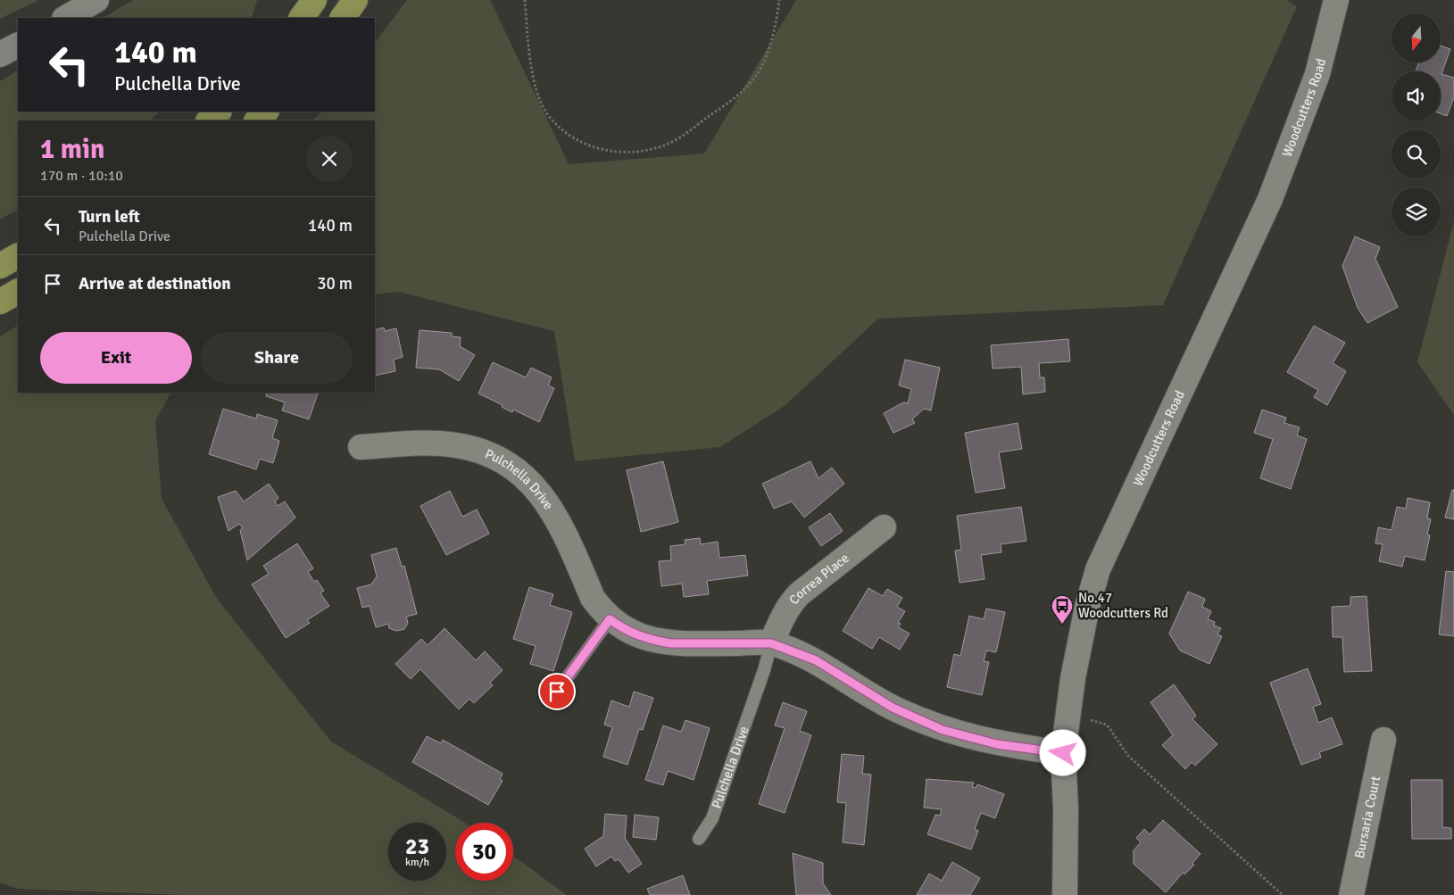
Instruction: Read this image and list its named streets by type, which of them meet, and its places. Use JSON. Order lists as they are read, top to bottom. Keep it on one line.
{"streets":{"street":["Woodcutters Road","Pulchella Drive","Correa Place","Bursaria Court"]},"crossings":[["Woodcutters Road","Pulchella Drive"],["Pulchella Drive","Correa Place"]],"places":{"bus stop":["No.47 Woodcutters Rd"]},"north":"bottom","page":{"turn":["140 m","Pulchella Drive"],"heading":["1 min","170 m · 10:10"],"list":[{"name":"Turn left","note":"Pulchella Drive","value":"140 m"},{"name":"Arrive at destination","value":"30 m"}],"buttons":["Exit","Share"],"speed":"23 km/h","limit":"30"}}
